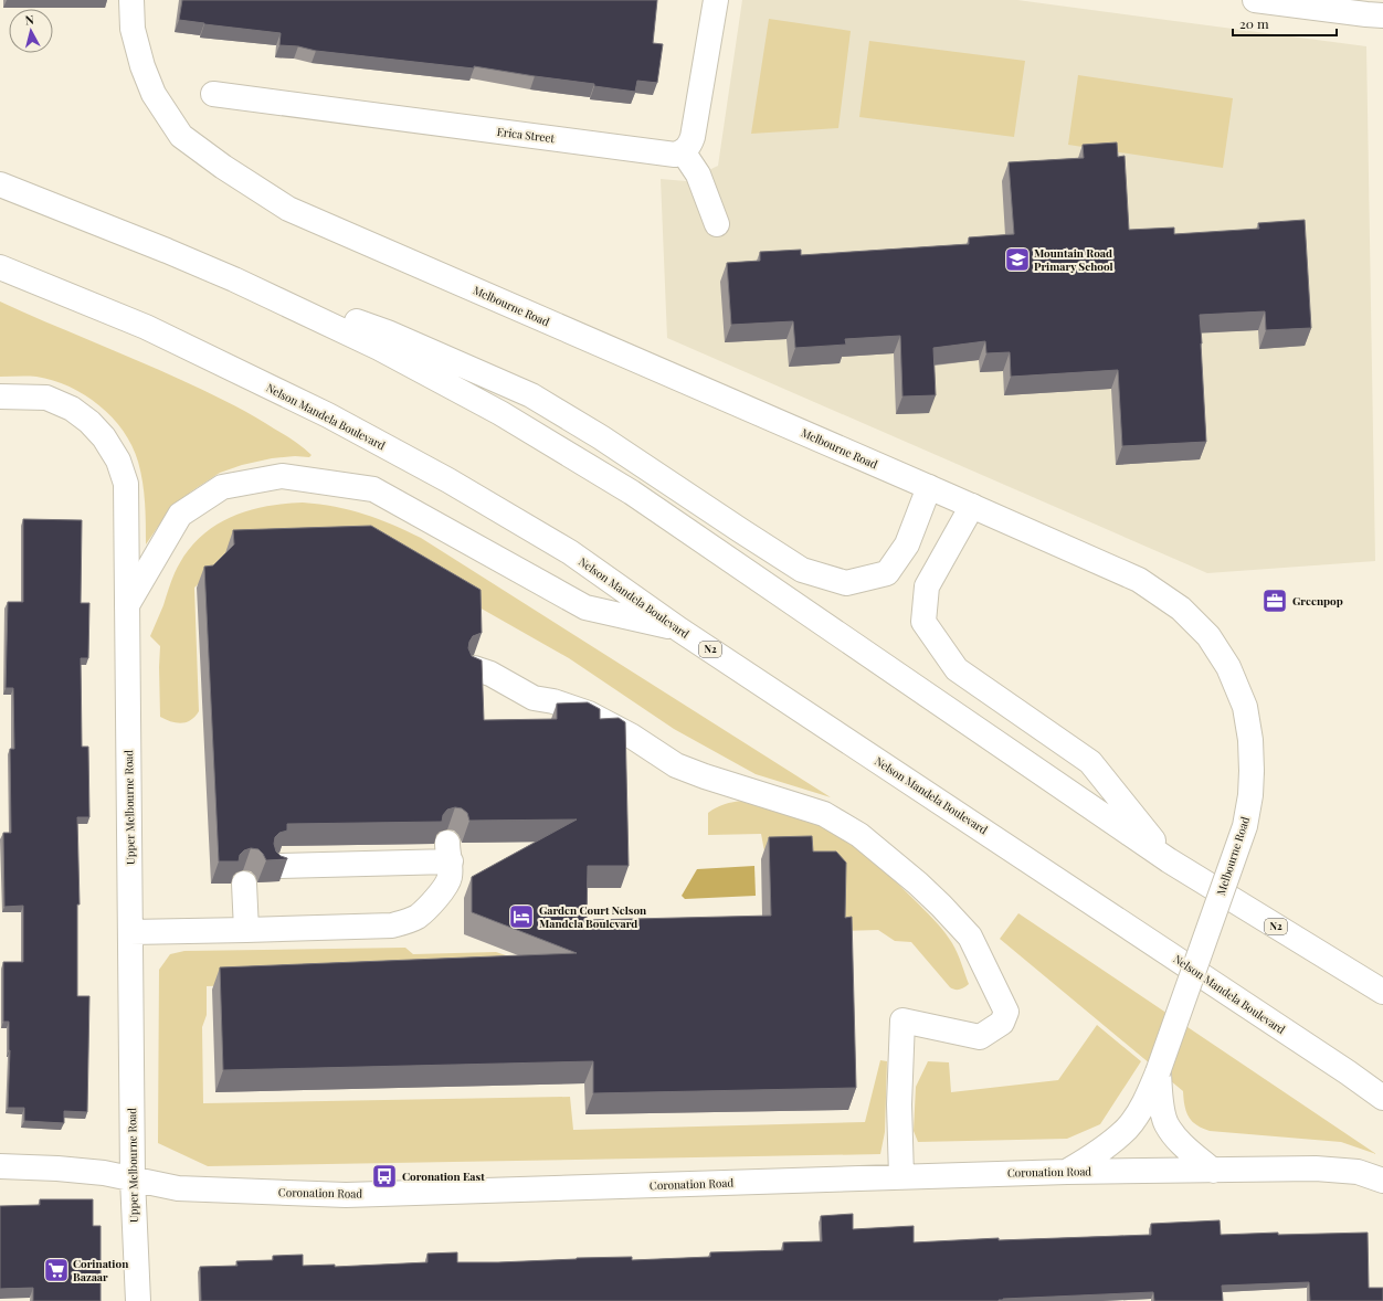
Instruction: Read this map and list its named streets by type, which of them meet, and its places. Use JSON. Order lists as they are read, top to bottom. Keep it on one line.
{"streets":{"main road":["Erica Street","Melbourne Road","Nelson Mandela Boulevard","N2","Upper Melbourne Road","Coronation Road"]},"crossings":[["Melbourne Road","Coronation Road"],["Upper Melbourne Road","Coronation Road"]],"places":{"school or university":["Mountain Road Primary School"],"office":["Greenpop"],"hotel":["Garden Court Nelson Mandela Boulevard"],"bus stop":["Coronation East"],"supermarket":["Corination Bazaar"]},"scale_bar":"20 m","north":"top"}
